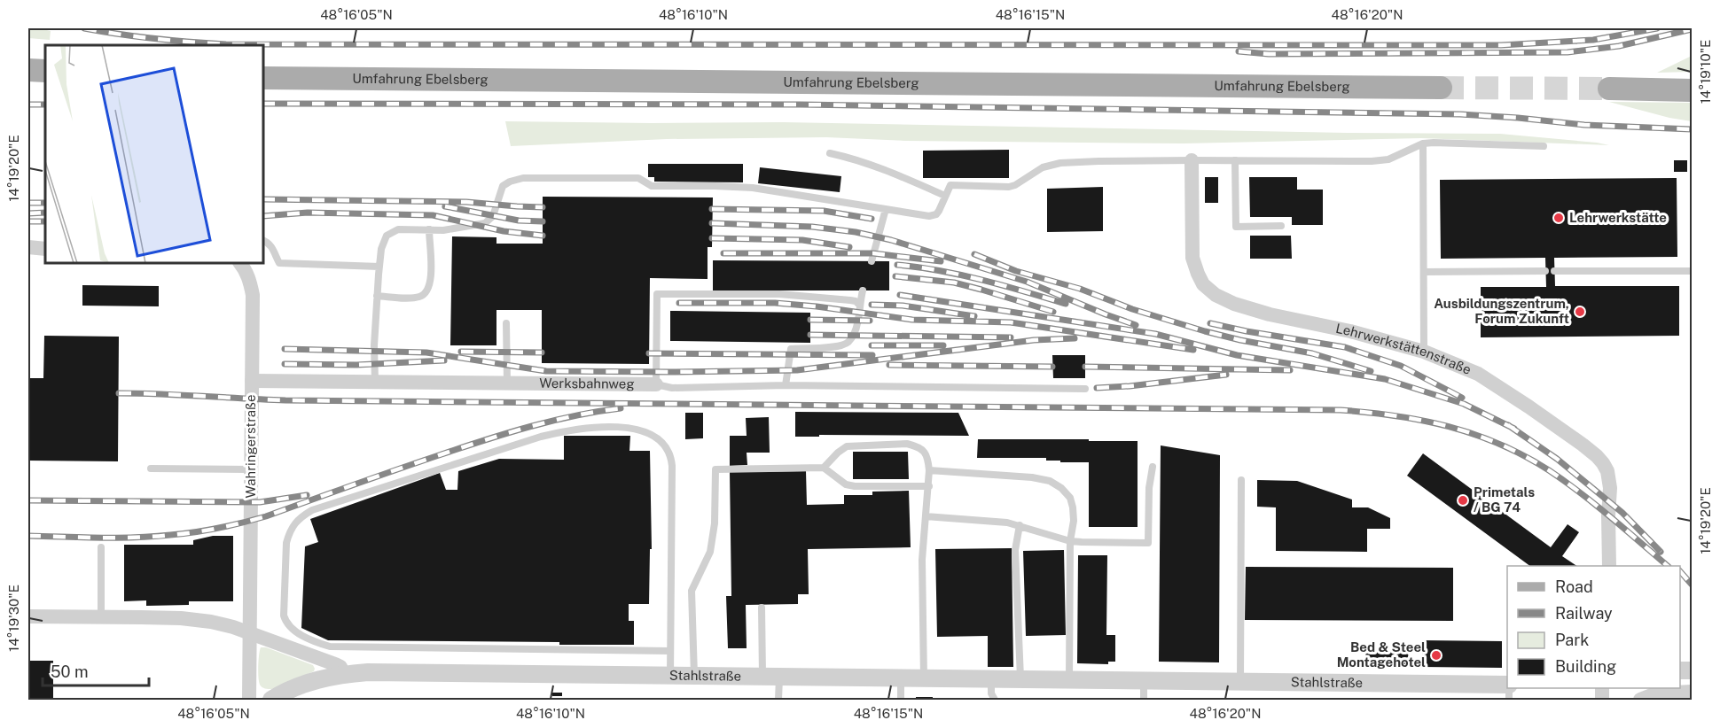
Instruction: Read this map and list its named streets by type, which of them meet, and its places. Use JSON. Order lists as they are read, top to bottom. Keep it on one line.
{"streets":{"main road":["Umfahrung Ebelsberg"],"street":["Lehrwerkstättenstraße","Werksbahnweg","Wahringerstraße","Stahlstraße"]},"crossings":[["Werksbahnweg","Wahringerstraße"]],"places":["Lehrwerkstätte","Ausbildungszentrum, Forum Zukunft","Primetals / BG 74","Bed & Steel Montagehotel"],"legend":["Road","Railway","Park","Building"],"scale_bar":"50 m","coordinates":["48°16'05\"N","48°16'10\"N","48°16'15\"N","48°16'20\"N","14°19'10\"E","14°19'20\"E","14°19'30\"E"]}
